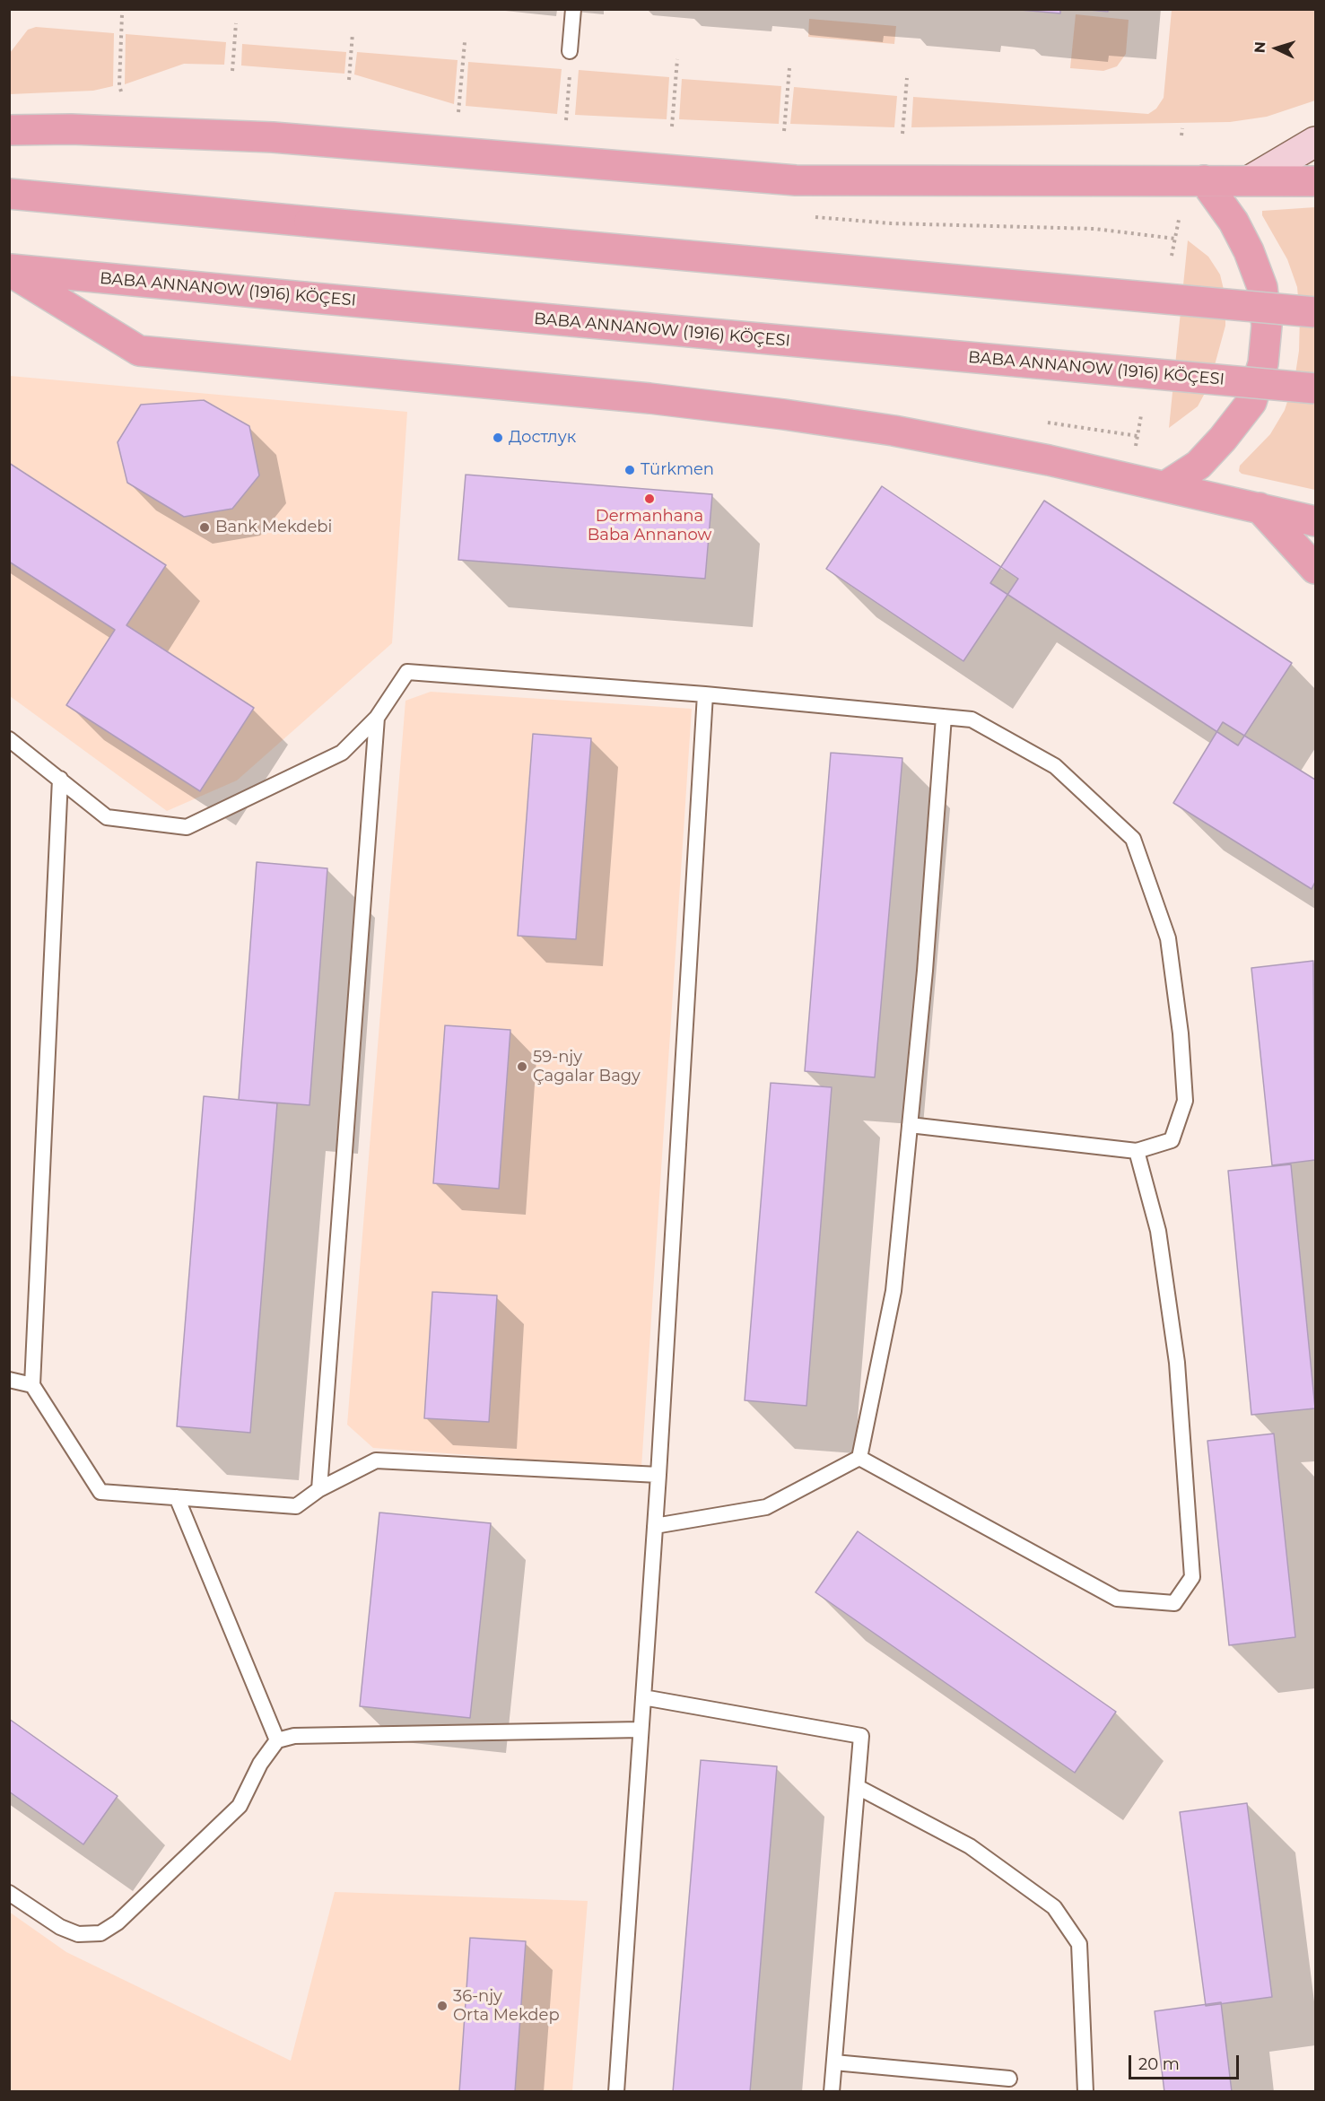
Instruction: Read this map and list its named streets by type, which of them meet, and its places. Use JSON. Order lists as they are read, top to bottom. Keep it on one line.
{"streets":{"main road":["BABA ANNANOW (1916) KÖÇESI"]},"places":["Достлук","Türkmen","Dermanhana Baba Annanow","Bank Mekdebi","59-njy Çagalar Bagy","36-njy Orta Mekdep"],"scale_bar":"20 m","north":"left"}
